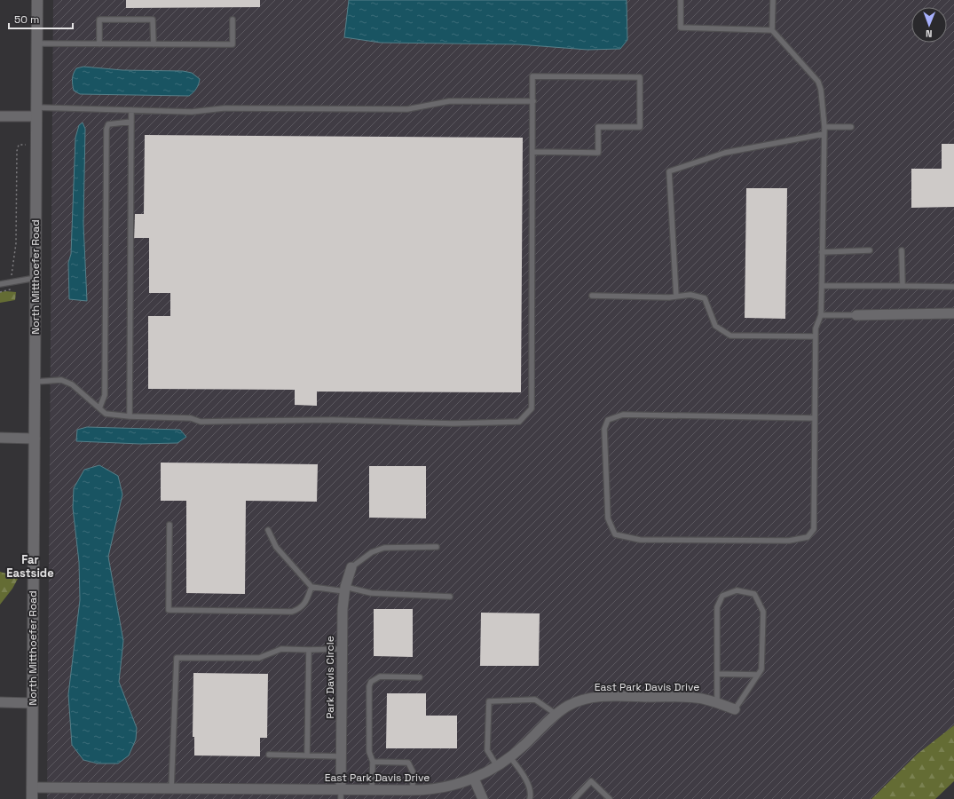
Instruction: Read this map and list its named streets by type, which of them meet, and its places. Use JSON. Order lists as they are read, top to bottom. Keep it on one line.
{"streets":{"main road":["North Mitthoefer Road"],"street":["Park Davis Circle","East Park Davis Drive"]},"crossings":[["North Mitthoefer Road","East Park Davis Drive"],["Park Davis Circle","East Park Davis Drive"]],"districts":["Far Eastside"],"scale_bar":"50 m","north":"bottom"}
